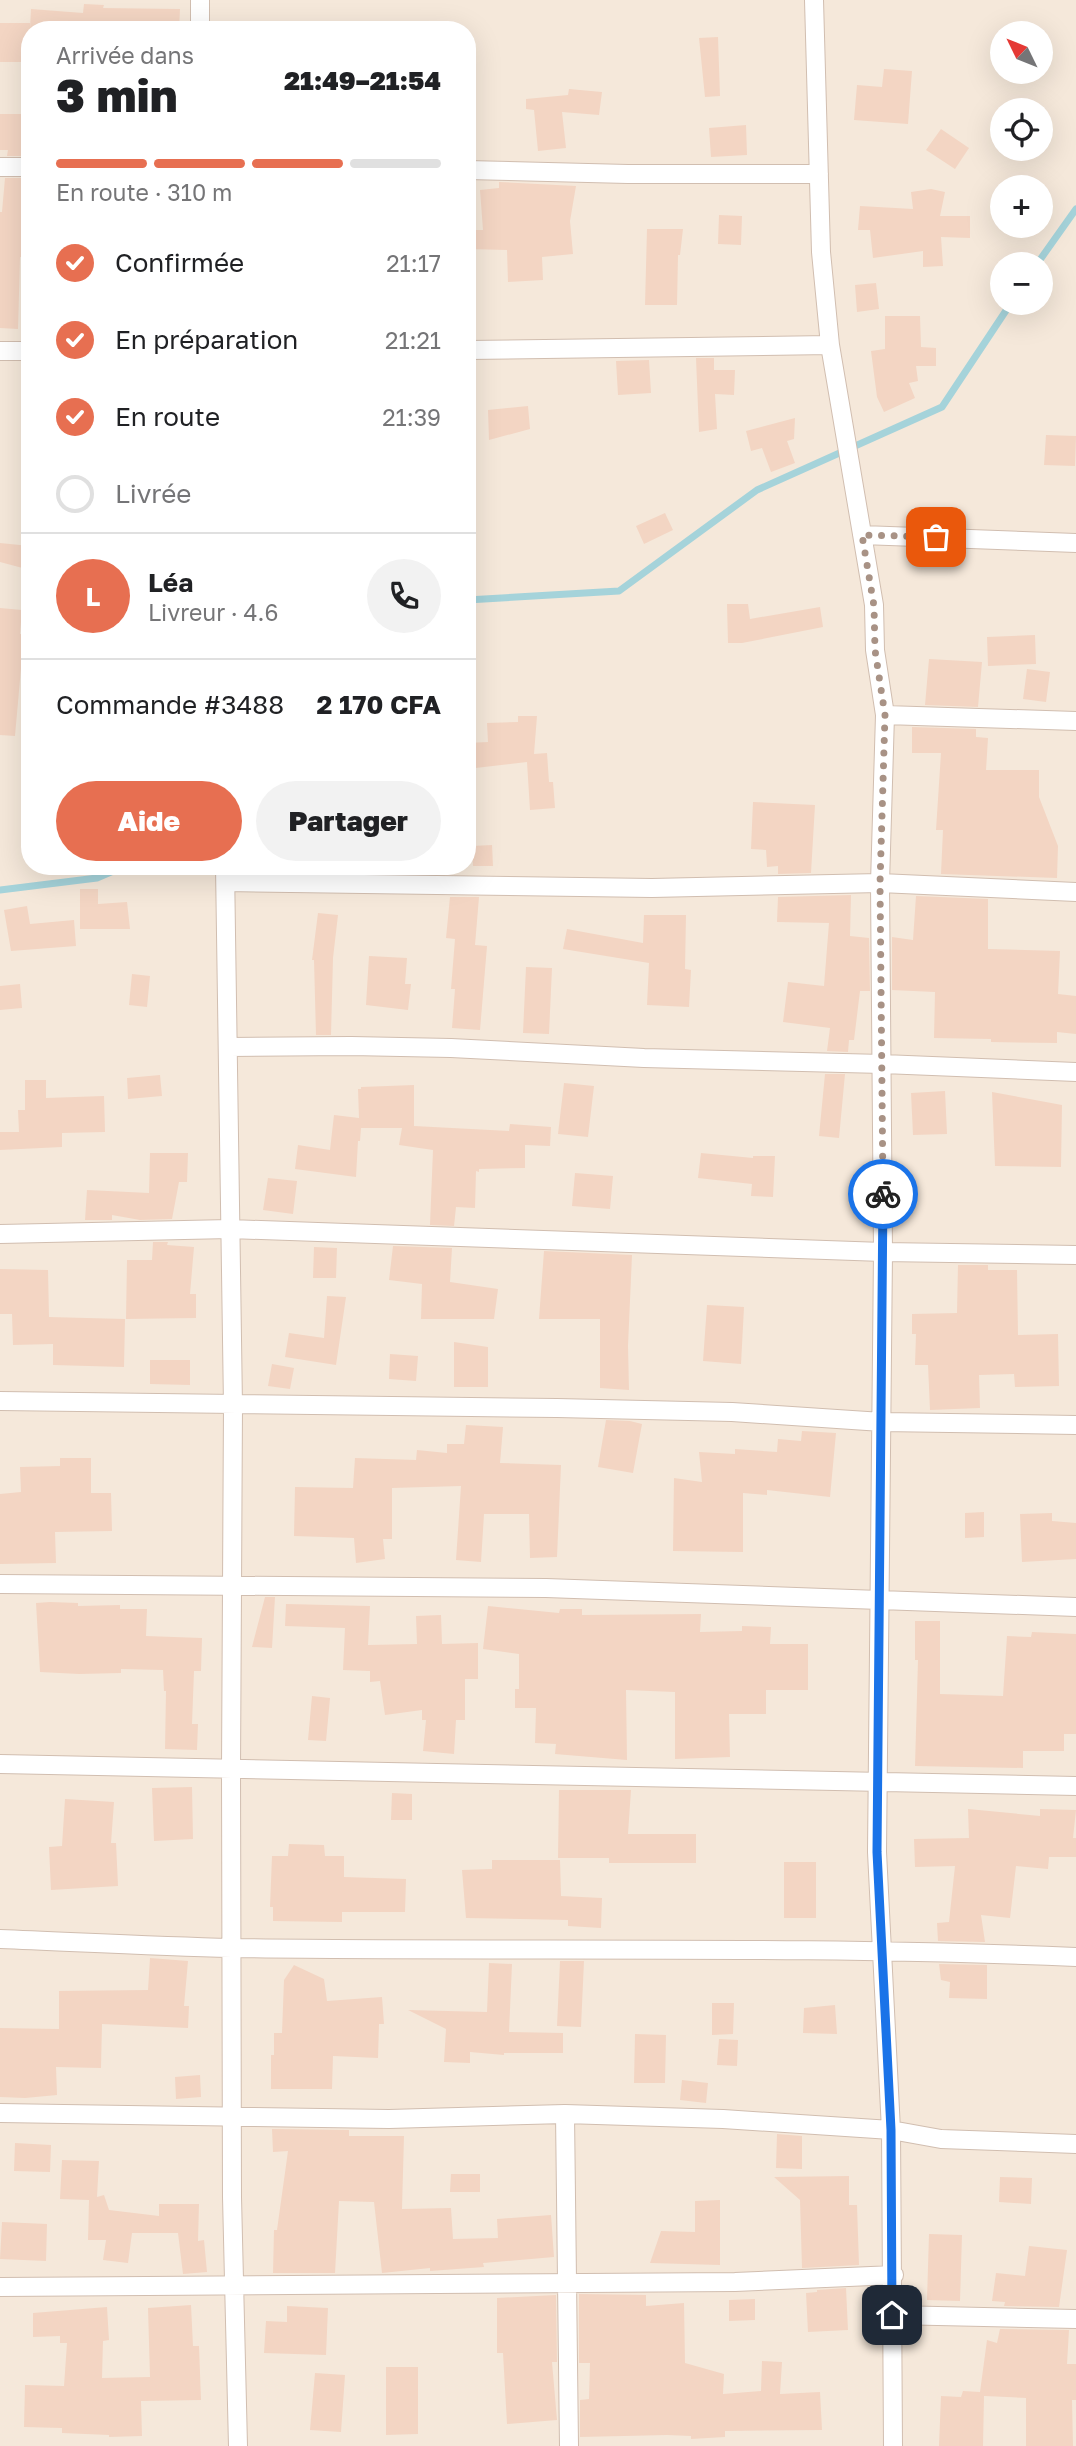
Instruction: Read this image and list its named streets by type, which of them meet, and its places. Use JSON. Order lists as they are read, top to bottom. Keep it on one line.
{"north":"top left","page":{"map_buttons":["+","−"],"heading":["3 min","Arrivée dans","21:49–21:54"],"panel":["Léa","Livreur · 4.6","Commande #3488","2 170 CFA"],"bar":"En route · 310 m","list":[["Confirmée","21:17"],["En préparation","21:21"],["En route","21:39"],"Livrée"],"round":"L","buttons":["Aide","Partager"]}}
